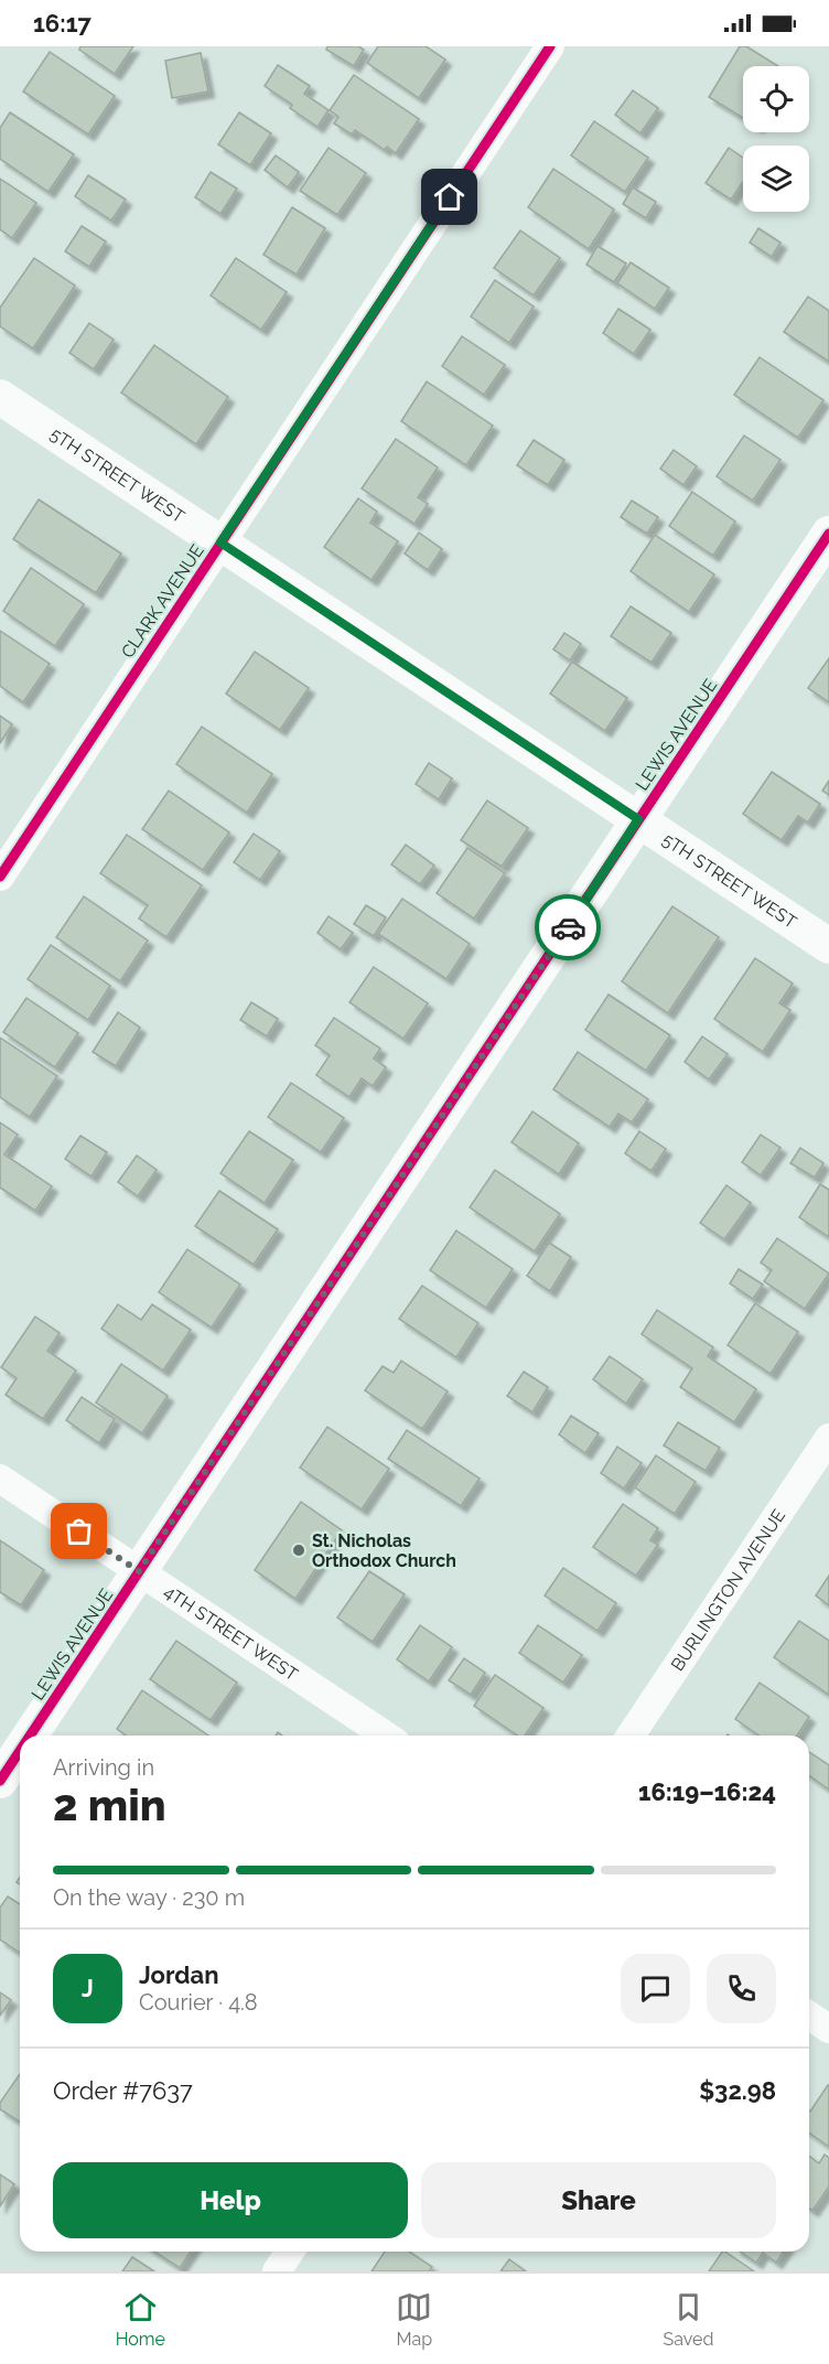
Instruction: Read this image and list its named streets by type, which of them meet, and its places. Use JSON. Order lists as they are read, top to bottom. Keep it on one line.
{"streets":{"street":["5TH STREET WEST","CLARK AVENUE","LEWIS AVENUE","BURLINGTON AVENUE","4TH STREET WEST"]},"crossings":[["5TH STREET WEST","CLARK AVENUE"],["5TH STREET WEST","LEWIS AVENUE"],["LEWIS AVENUE","4TH STREET WEST"]],"places":["St. Nicholas Orthodox Church"],"page":{"status":"16:17","heading":["2 min","Arriving in","16:19–16:24"],"panel":["Jordan","Courier · 4.8","Order #7637","$32.98"],"bar":"On the way · 230 m","round":"J","buttons":["Help","Share"],"tabs":["Home","Map","Saved"]}}
